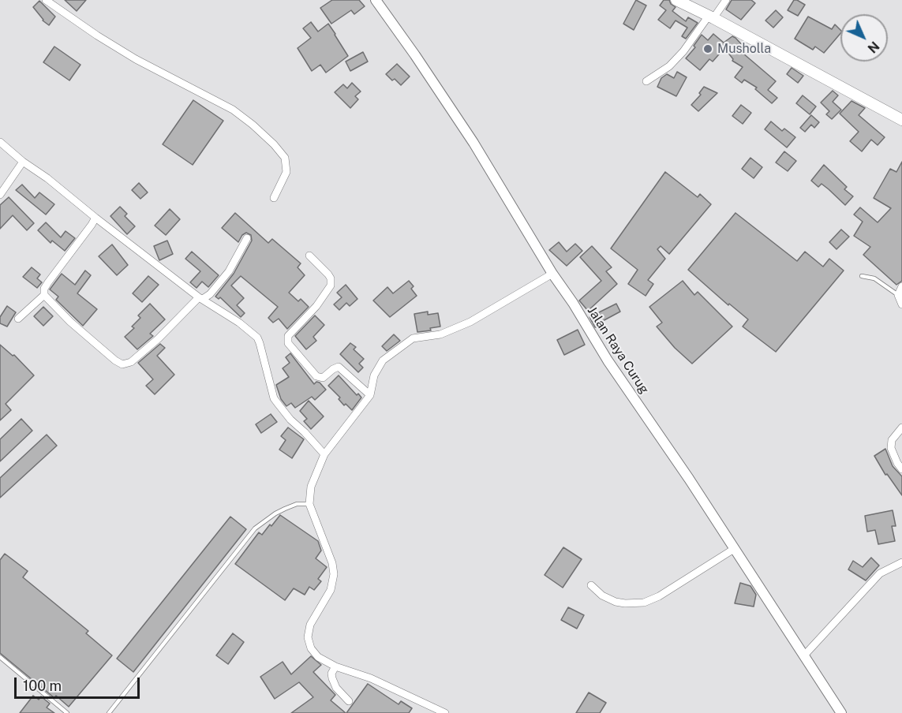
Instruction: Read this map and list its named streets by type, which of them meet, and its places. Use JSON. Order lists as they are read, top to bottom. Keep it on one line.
{"streets":{"street":["Jalan Raya Curug"]},"places":["Musholla"],"scale_bar":"100 m","north":"bottom right"}
